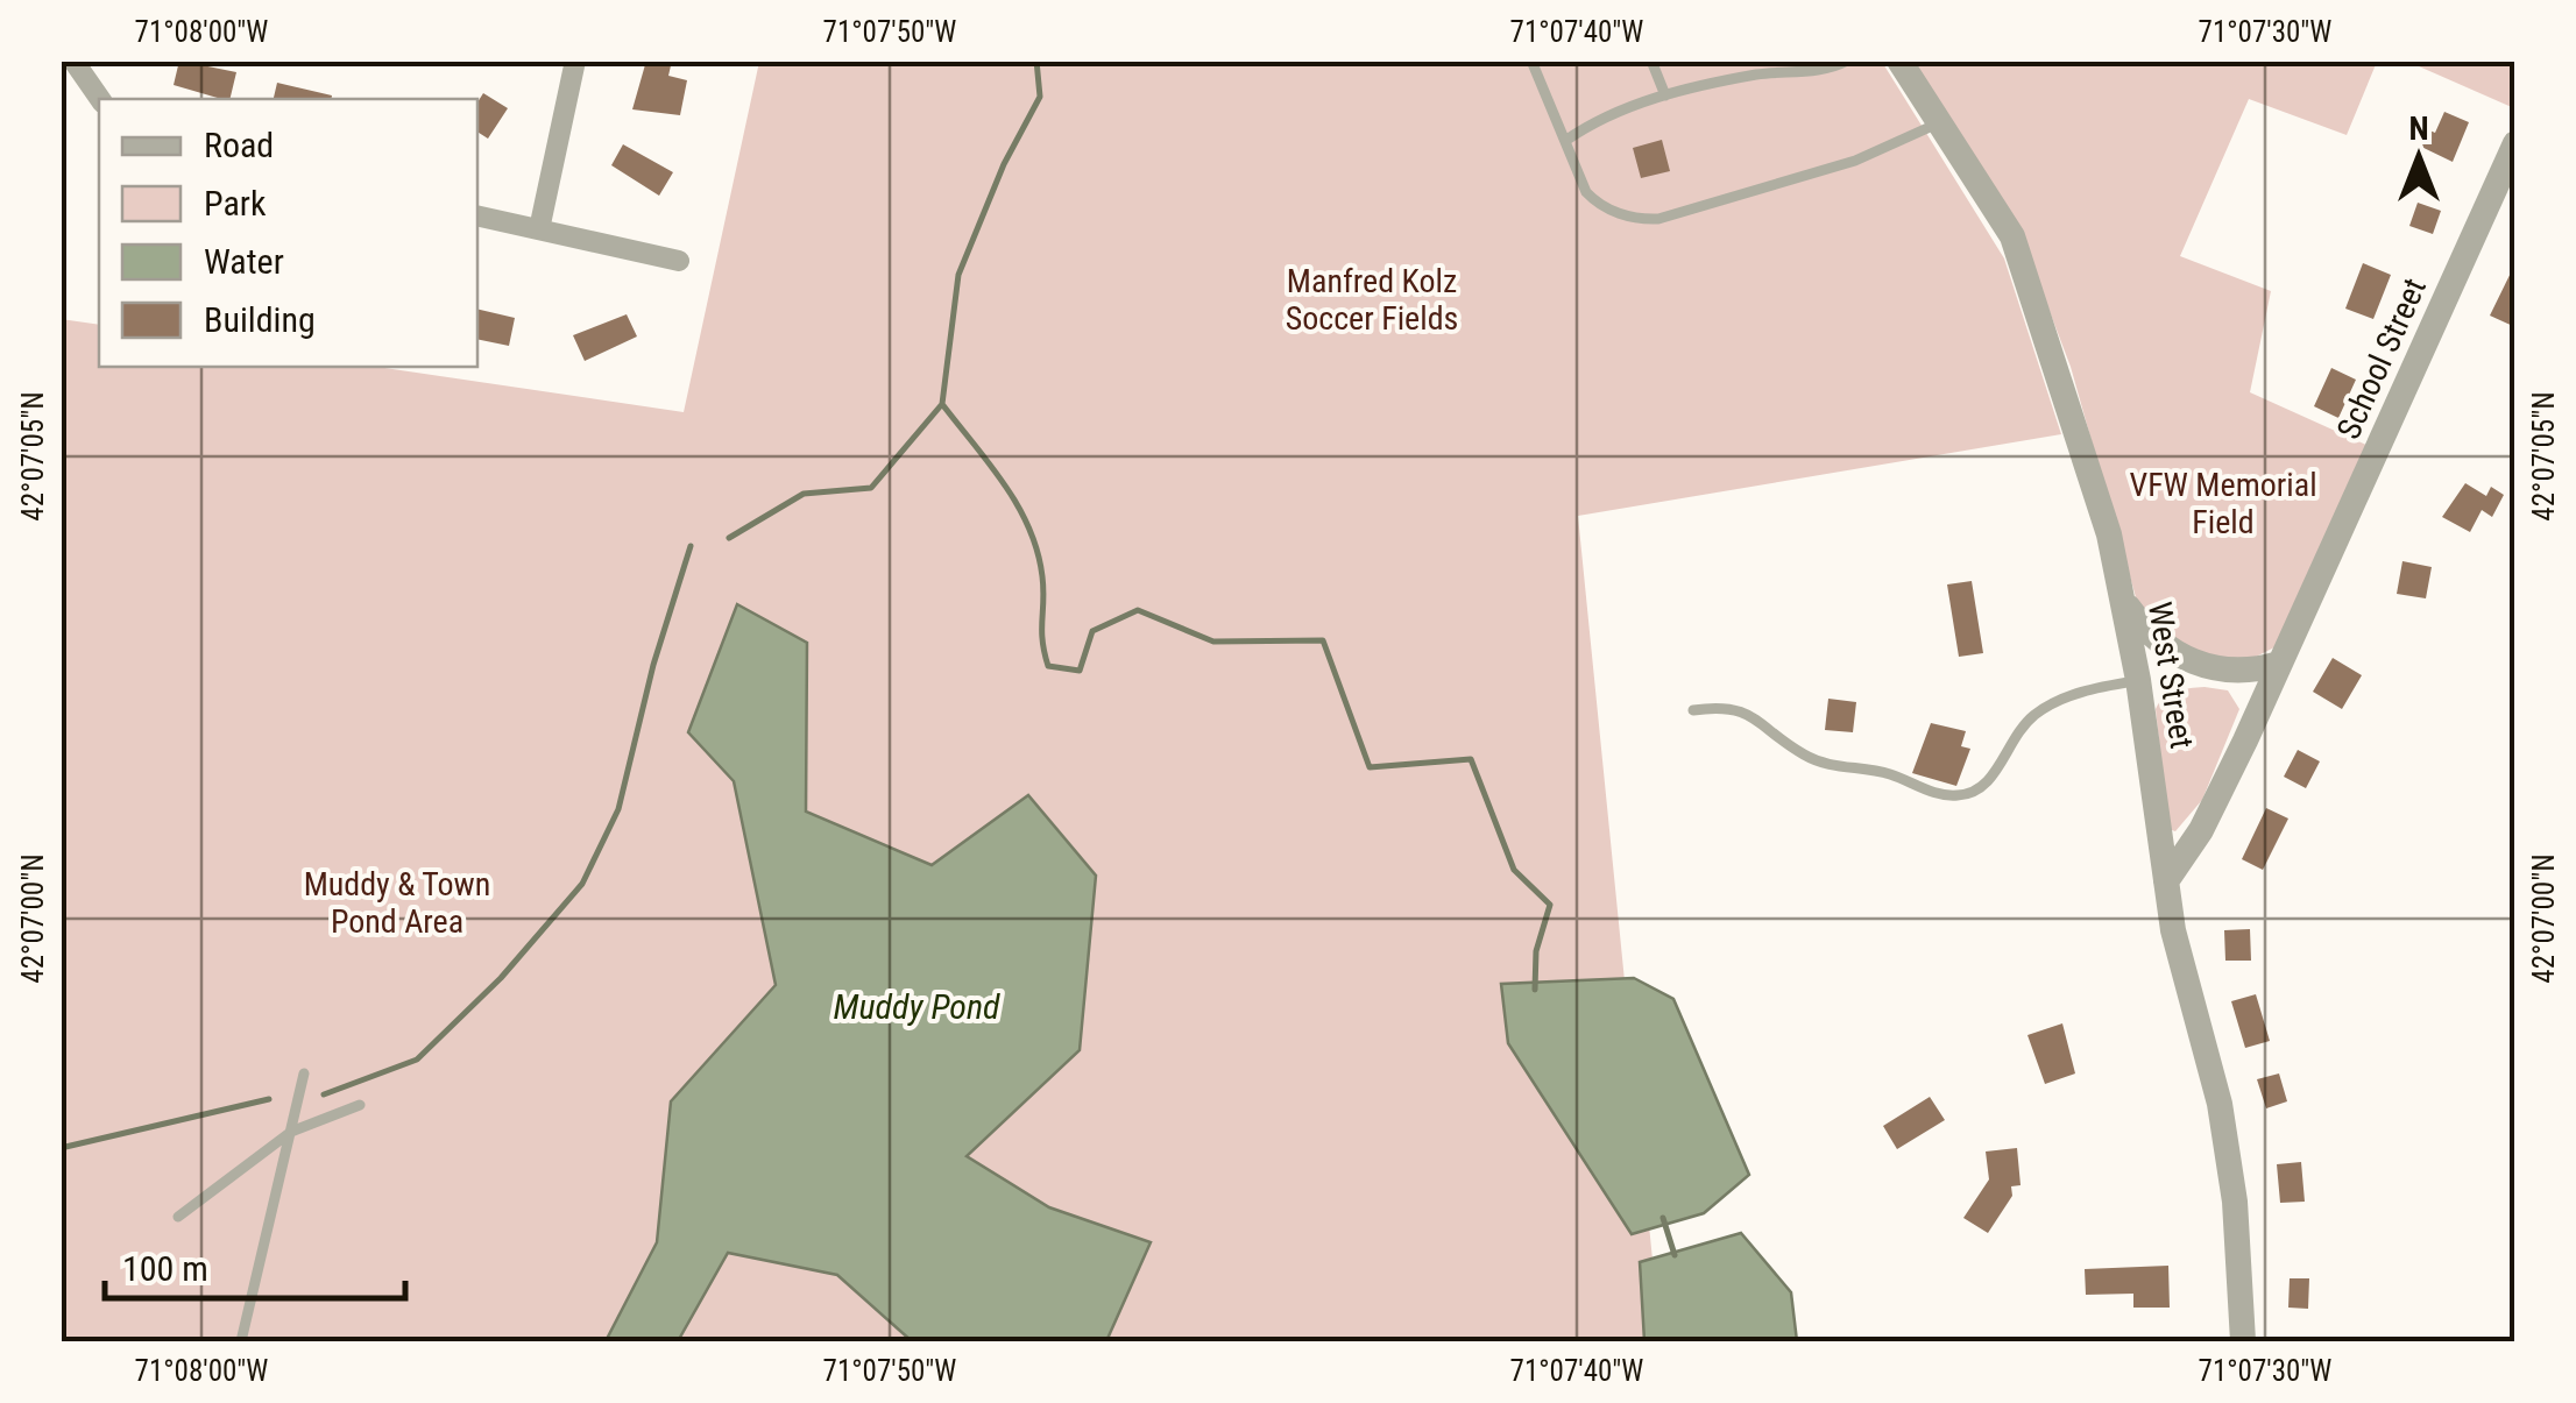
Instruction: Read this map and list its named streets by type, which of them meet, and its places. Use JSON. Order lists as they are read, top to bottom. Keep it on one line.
{"streets":{"street":["School Street","West Street"]},"crossings":[["School Street","West Street"]],"water":["Muddy Pond"],"parks":["Manfred Kolz Soccer Fields","VFW Memorial Field","Muddy & Town Pond Area"],"legend":["Road","Park","Water","Building"],"scale_bar":"100 m","north":"top","coordinates":["71°08'00\"W","71°07'50\"W","71°07'40\"W","71°07'30\"W","42°07'05\"N","42°07'00\"N"]}
